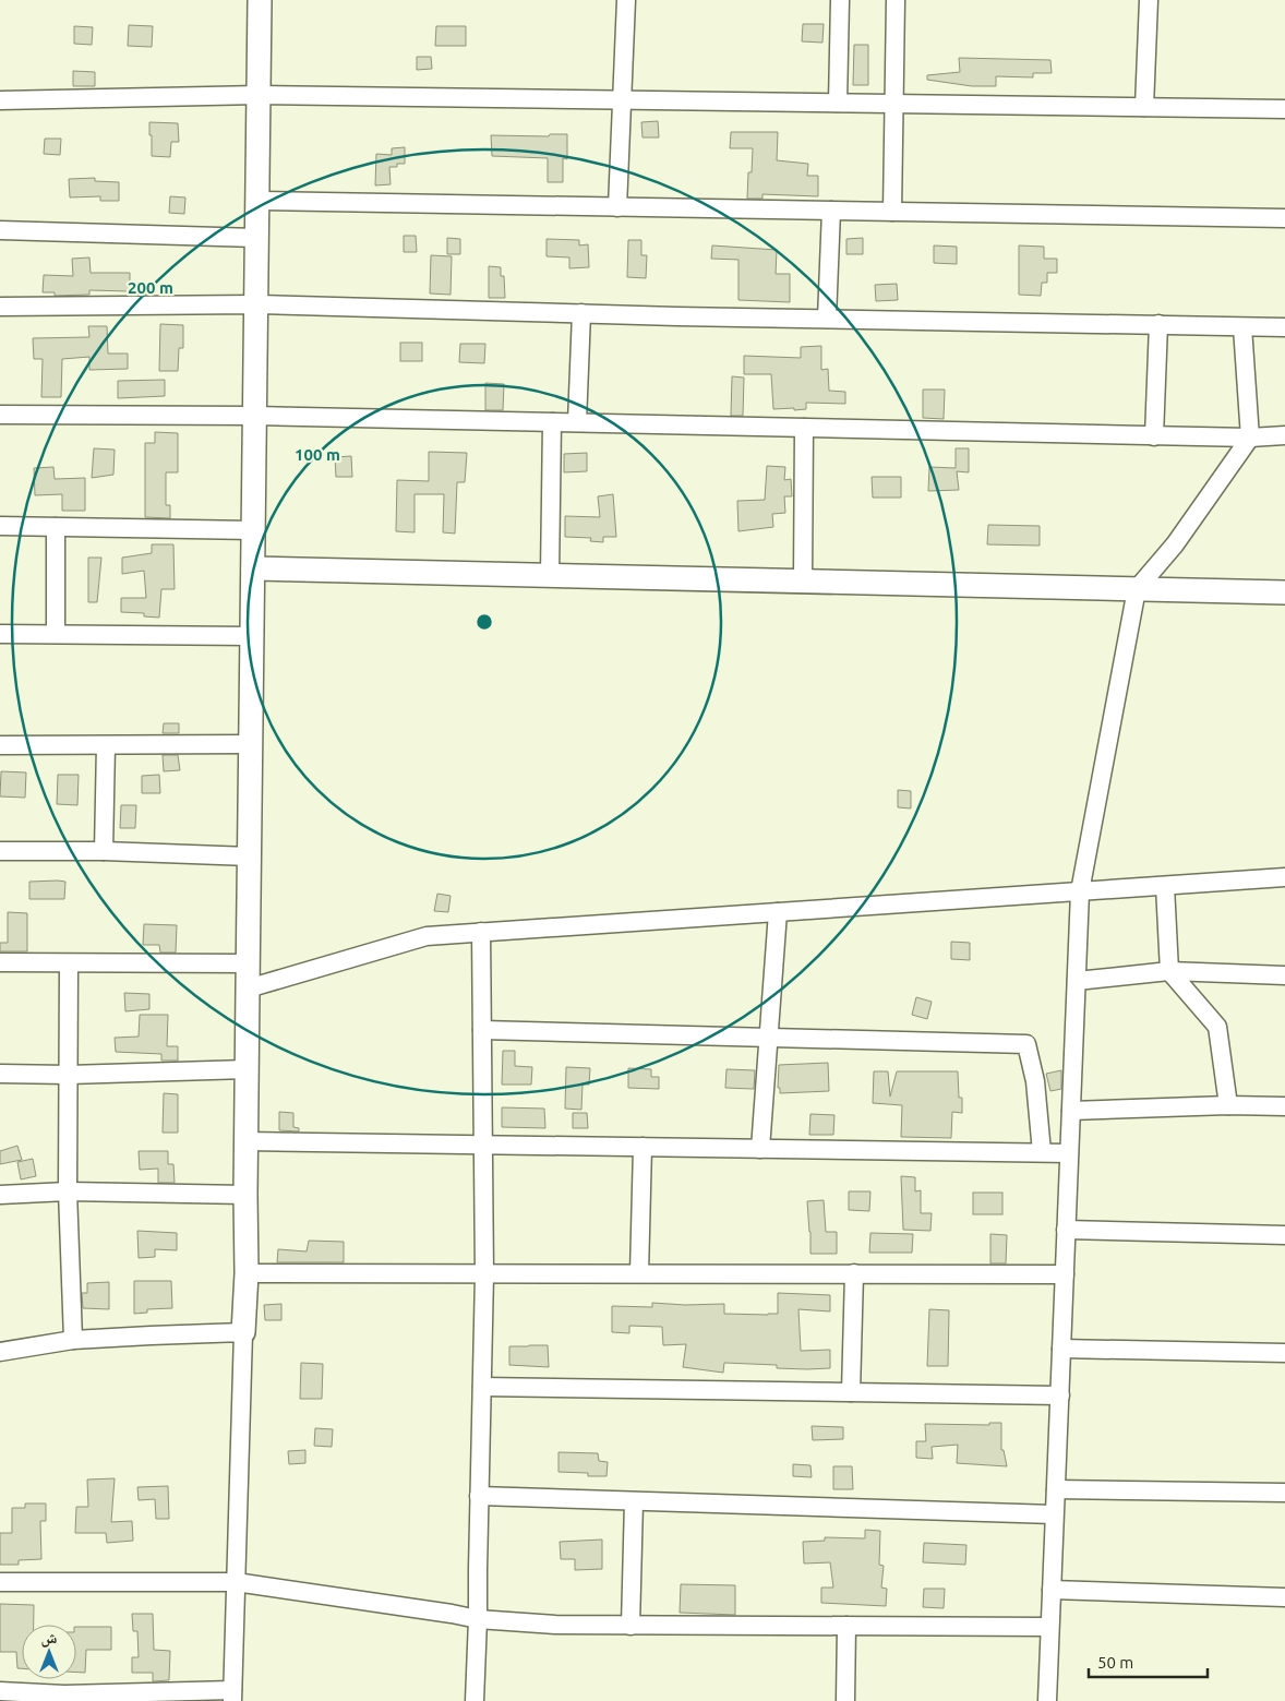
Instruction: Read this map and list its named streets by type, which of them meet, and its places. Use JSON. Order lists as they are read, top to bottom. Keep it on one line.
{"scale_bar":"50 m","north":"top","rings":["200 m","100 m"]}
